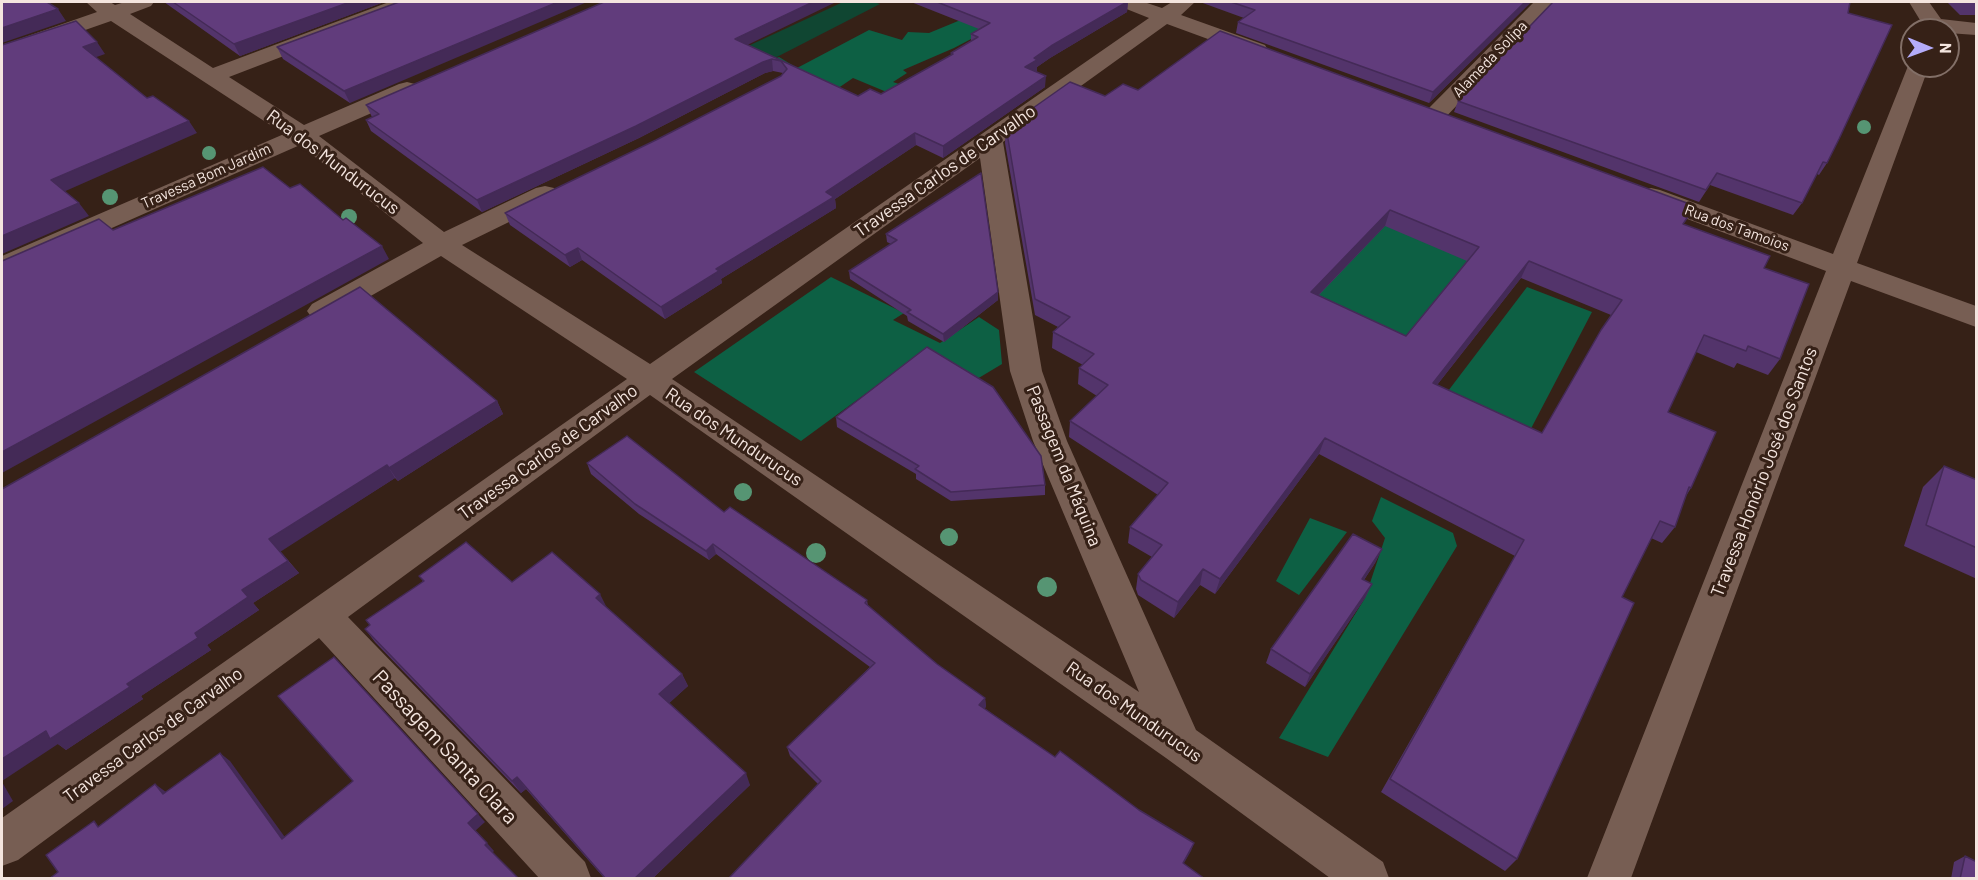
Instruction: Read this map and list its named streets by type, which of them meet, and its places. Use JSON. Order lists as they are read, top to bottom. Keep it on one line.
{"streets":{"street":["Alameda Solipa","Rua dos Mundurucus","Travessa Carlos de Carvalho","Travessa Bom Jardim","Rua dos Tamoios","Passagem da Máquina","Travessa Honório José dos Santos","Passagem Santa Clara"]},"crossings":[["Rua dos Mundurucus","Travessa Carlos de Carvalho"],["Rua dos Mundurucus","Travessa Bom Jardim"],["Rua dos Mundurucus","Passagem da Máquina"],["Travessa Carlos de Carvalho","Passagem da Máquina"],["Travessa Carlos de Carvalho","Passagem Santa Clara"],["Rua dos Tamoios","Travessa Honório José dos Santos"]],"north":"right"}
